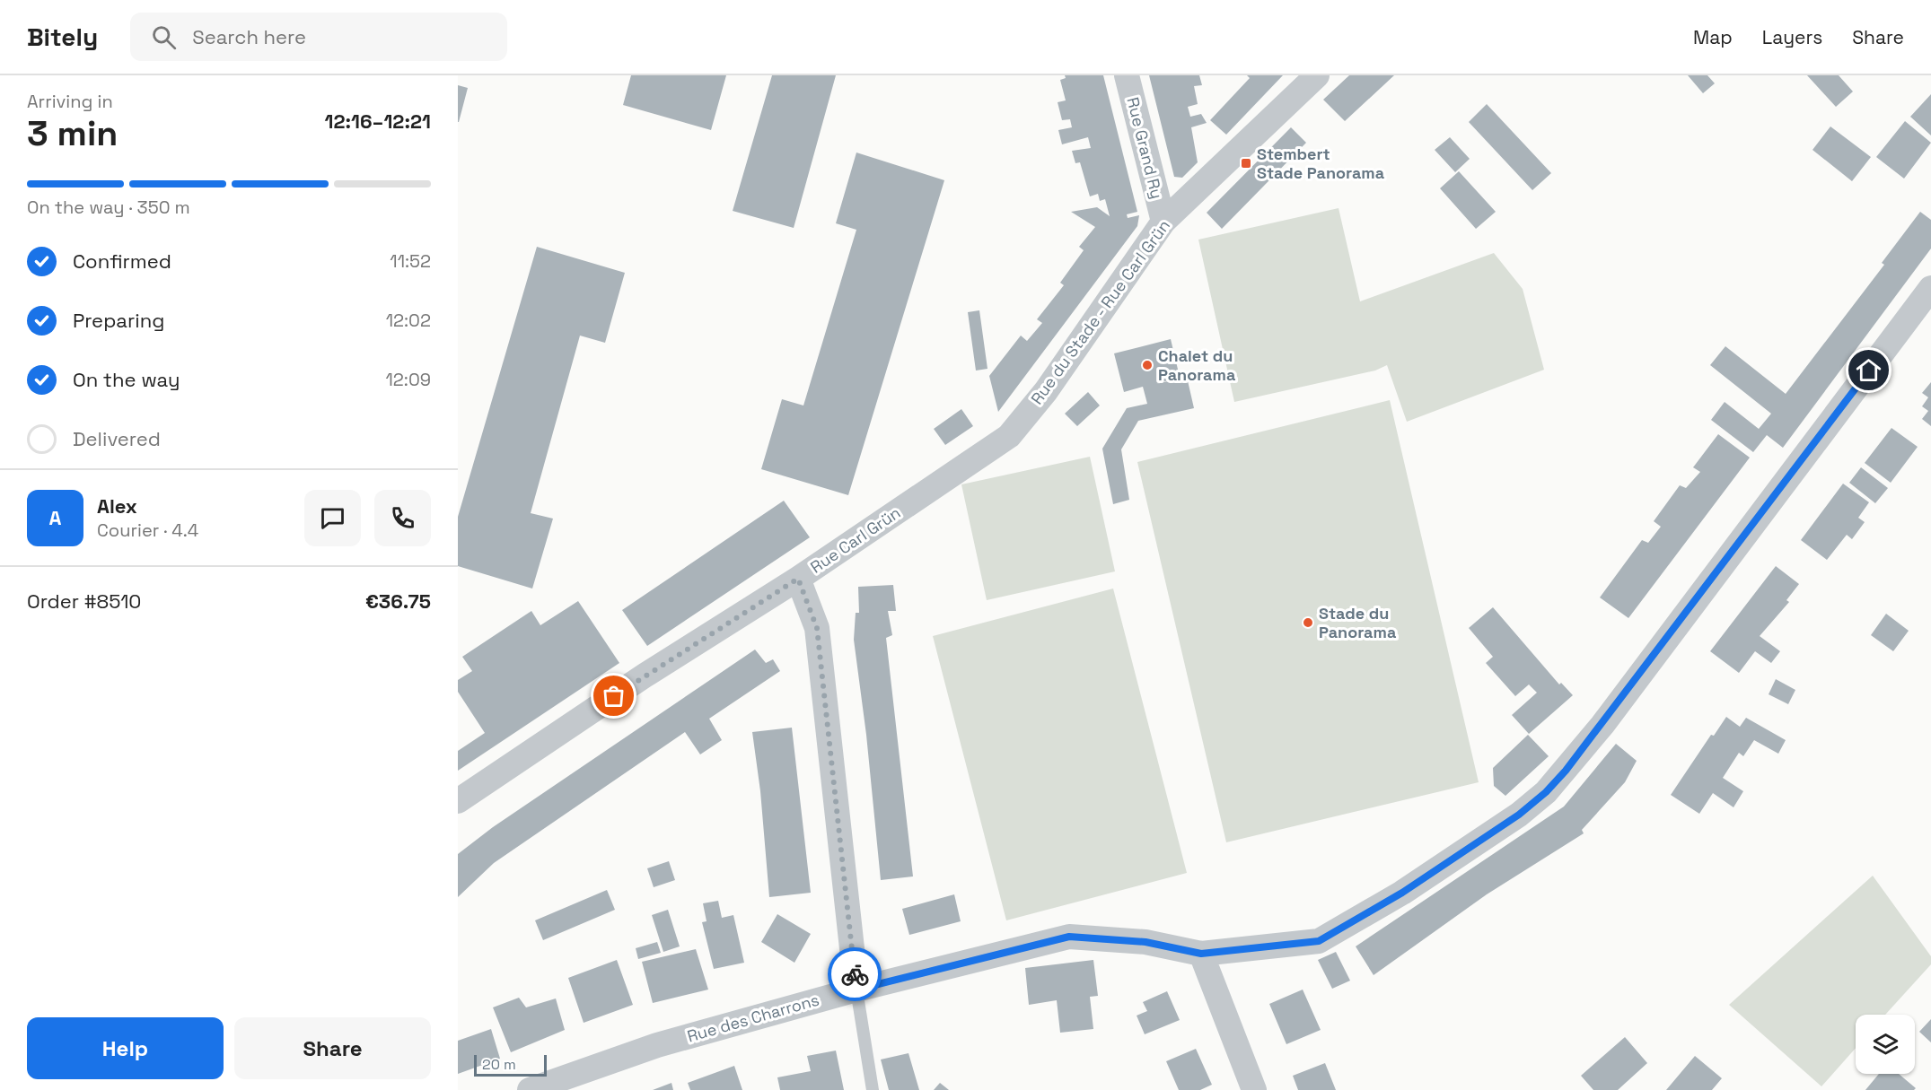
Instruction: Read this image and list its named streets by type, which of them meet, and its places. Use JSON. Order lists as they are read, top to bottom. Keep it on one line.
{"streets":{"street":["Rue Grand Ry","Rue du Stade - Rue Carl Grün","Rue Carl Grün","Rue des Charrons"]},"crossings":[["Rue Grand Ry","Rue du Stade - Rue Carl Grün"],["Rue du Stade - Rue Carl Grün","Rue Carl Grün"]],"places":{"transit":["Stembert Stade Panorama"],"other":["Chalet du Panorama","Stade du Panorama"]},"scale_bar":"20 m","page":{"header":"Bitely","search":"Search here","nav":["Map","Layers","Share"],"heading":["3 min","Arriving in","12:16–12:21"],"panel":["Alex","Courier · 4.4","Order #8510","€36.75"],"bar":"On the way · 350 m","list":[["Confirmed","11:52"],["Preparing","12:02"],["On the way","12:09"],"Delivered"],"round":"A","buttons":["Help","Share"],"scale":"20 m"}}
